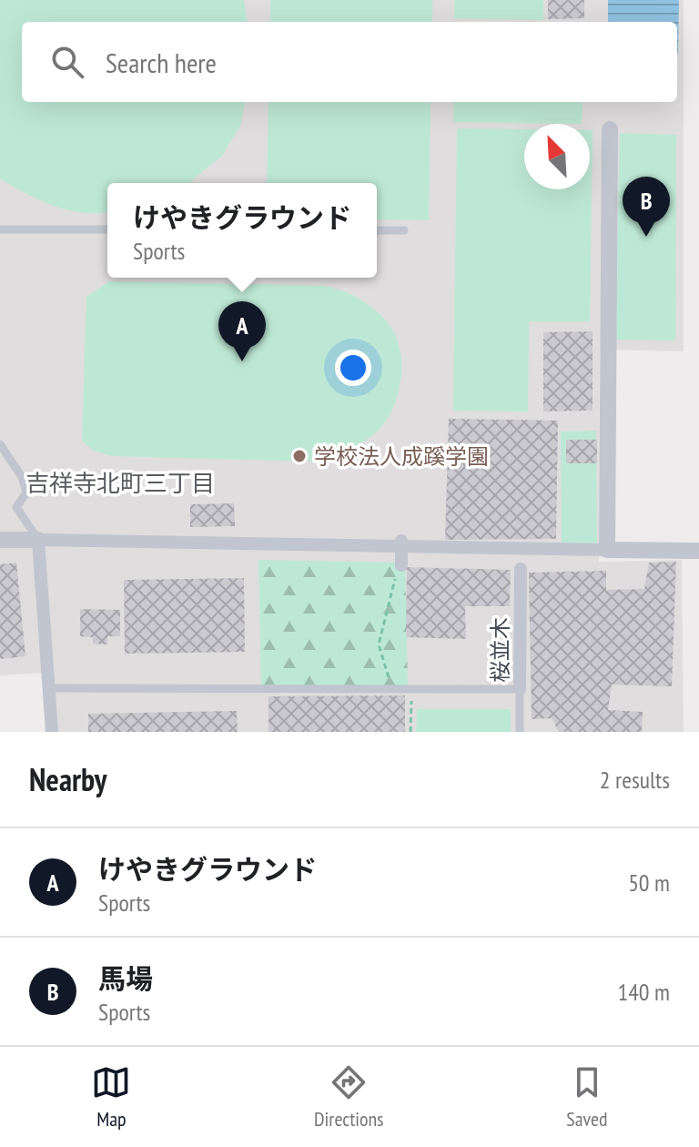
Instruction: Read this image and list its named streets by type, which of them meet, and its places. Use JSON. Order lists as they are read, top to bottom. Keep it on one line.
{"streets":{"street":["桜並木"]},"districts":["吉祥寺北町三丁目"],"places":["学校法人成蹊学園"],"north":"top left","page":{"search":"Search here","pins":["B","A"],"popup":["けやきグラウンド","Sports"],"heading":["Nearby","2 results"],"list":[{"mark":"A","name":"けやきグラウンド","note":"Sports","value":"50 m"},{"mark":"B","name":"馬場","note":"Sports","value":"140 m"}],"nav":["Map","Directions","Saved"]}}
